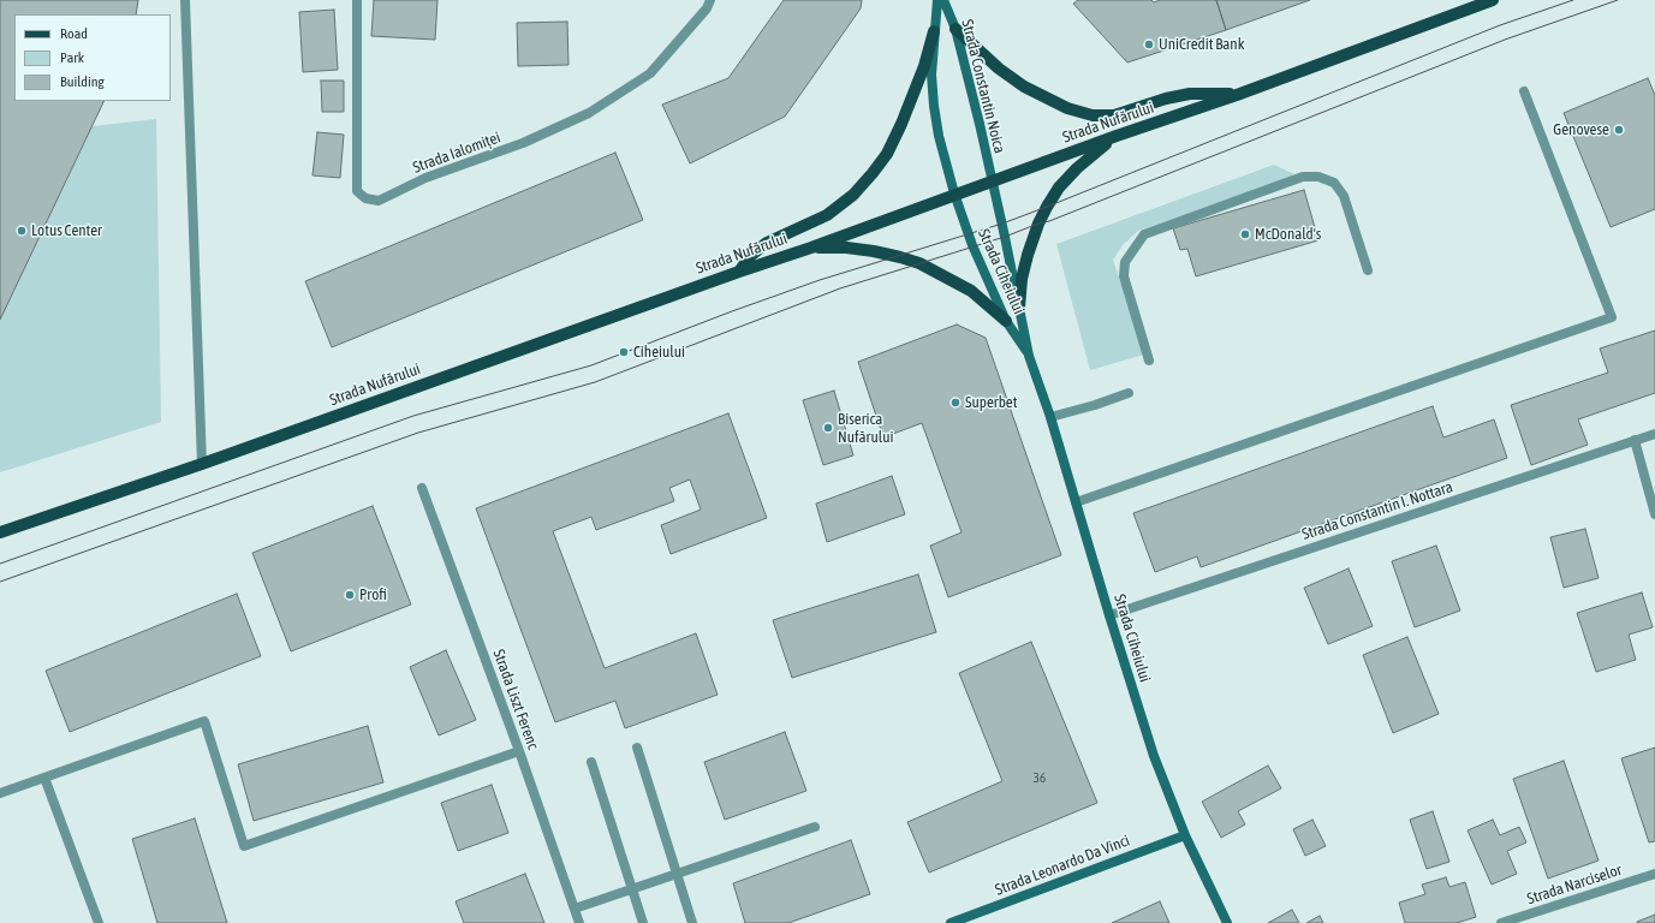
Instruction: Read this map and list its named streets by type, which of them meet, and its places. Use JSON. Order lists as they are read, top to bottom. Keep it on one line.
{"streets":{"main road":["Strada Nufărului"],"street":["Strada Constantin Noica","Strada Ialomiței","Strada Ciheiului","Strada Constantin I. Nottara","Strada Liszt Ferenc","Strada Leonardo Da Vinci","Strada Narciselor"]},"crossings":[["Strada Constantin Noica","Strada Nufărului"],["Strada Constantin Noica","Strada Ciheiului"],["Strada Nufărului","Strada Ciheiului"],["Strada Ciheiului","Strada Constantin I. Nottara"],["Strada Ciheiului","Strada Leonardo Da Vinci"]],"places":["UniCredit Bank","Genovese","Lotus Center","McDonald's","Ciheiului","Superbet","Biserica Nufărului","Profi"],"house_numbers":["36"],"legend":["Road","Park","Building"]}
